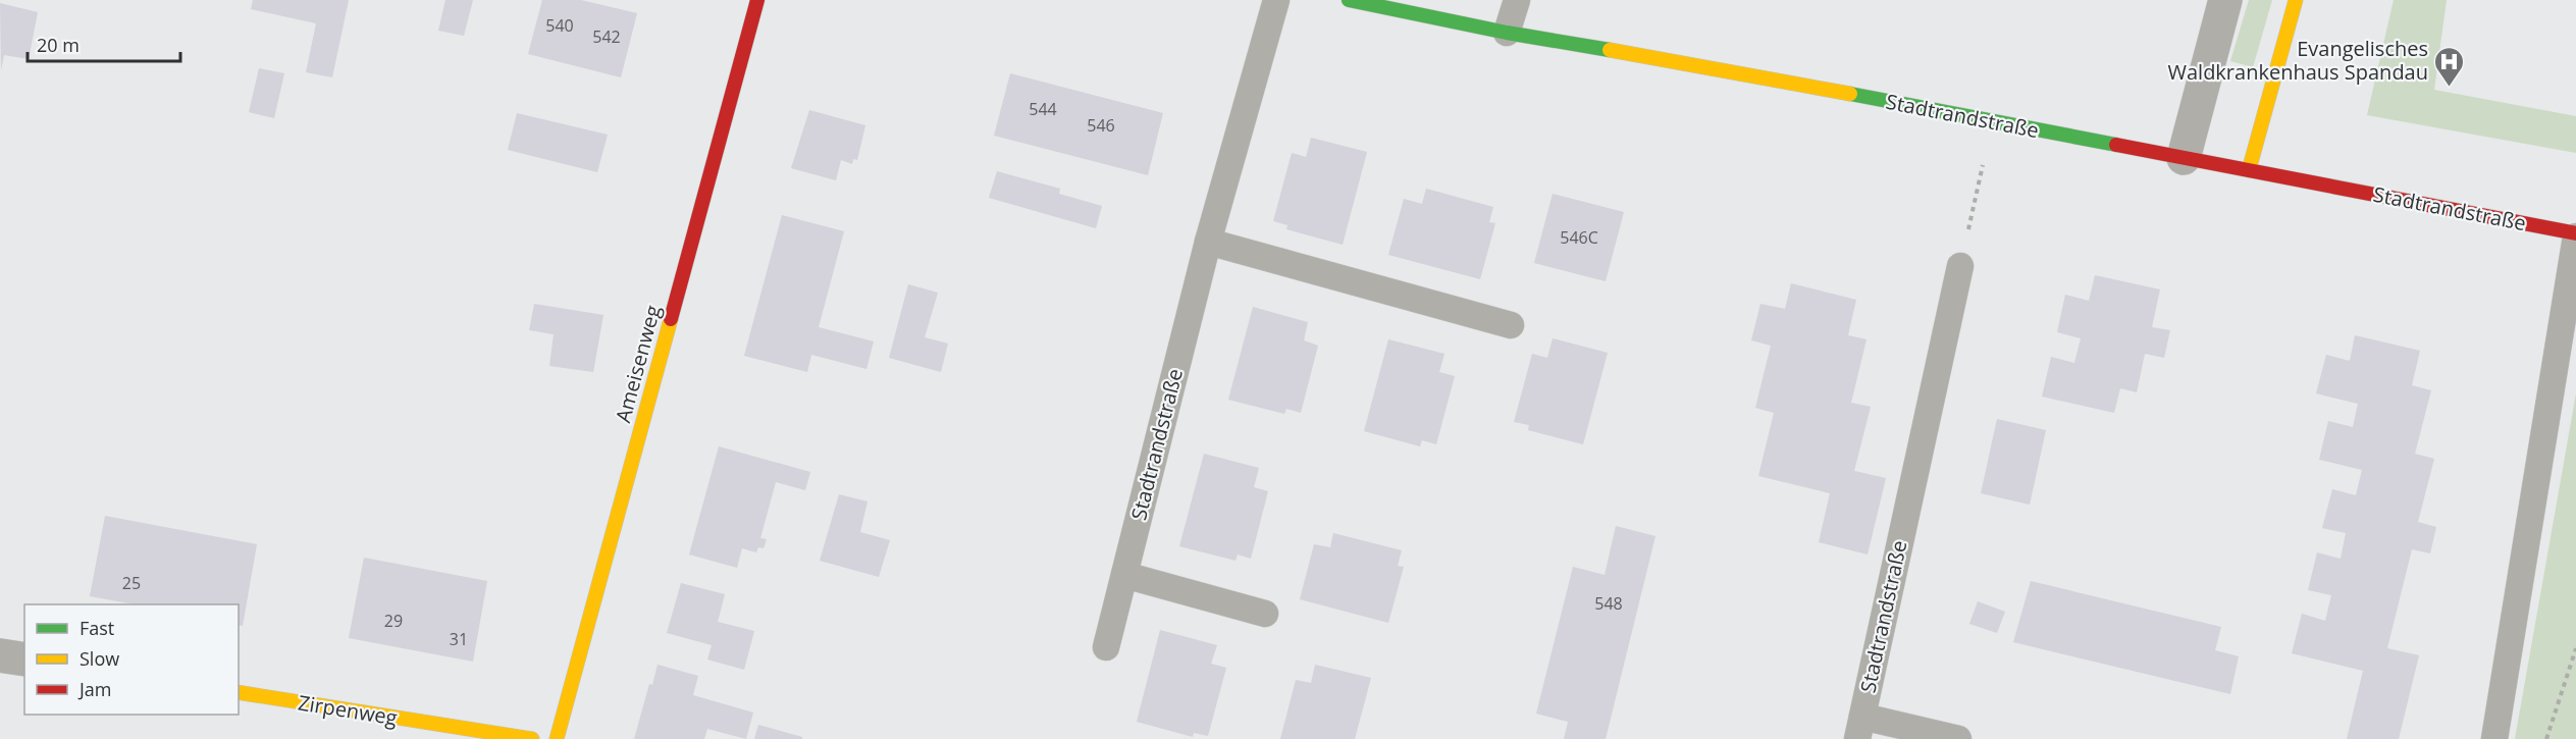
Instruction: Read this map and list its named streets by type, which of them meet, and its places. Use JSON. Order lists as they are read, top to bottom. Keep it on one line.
{"streets":{"street":["Stadtrandstraße","Ameisenweg","Zirpenweg"]},"places":{"hospital":["Evangelisches Waldkrankenhaus Spandau"]},"house_numbers":["540","542","544","546","546C","25","548","29","31"],"legend":["Fast","Slow","Jam"],"scale_bar":"20 m"}
